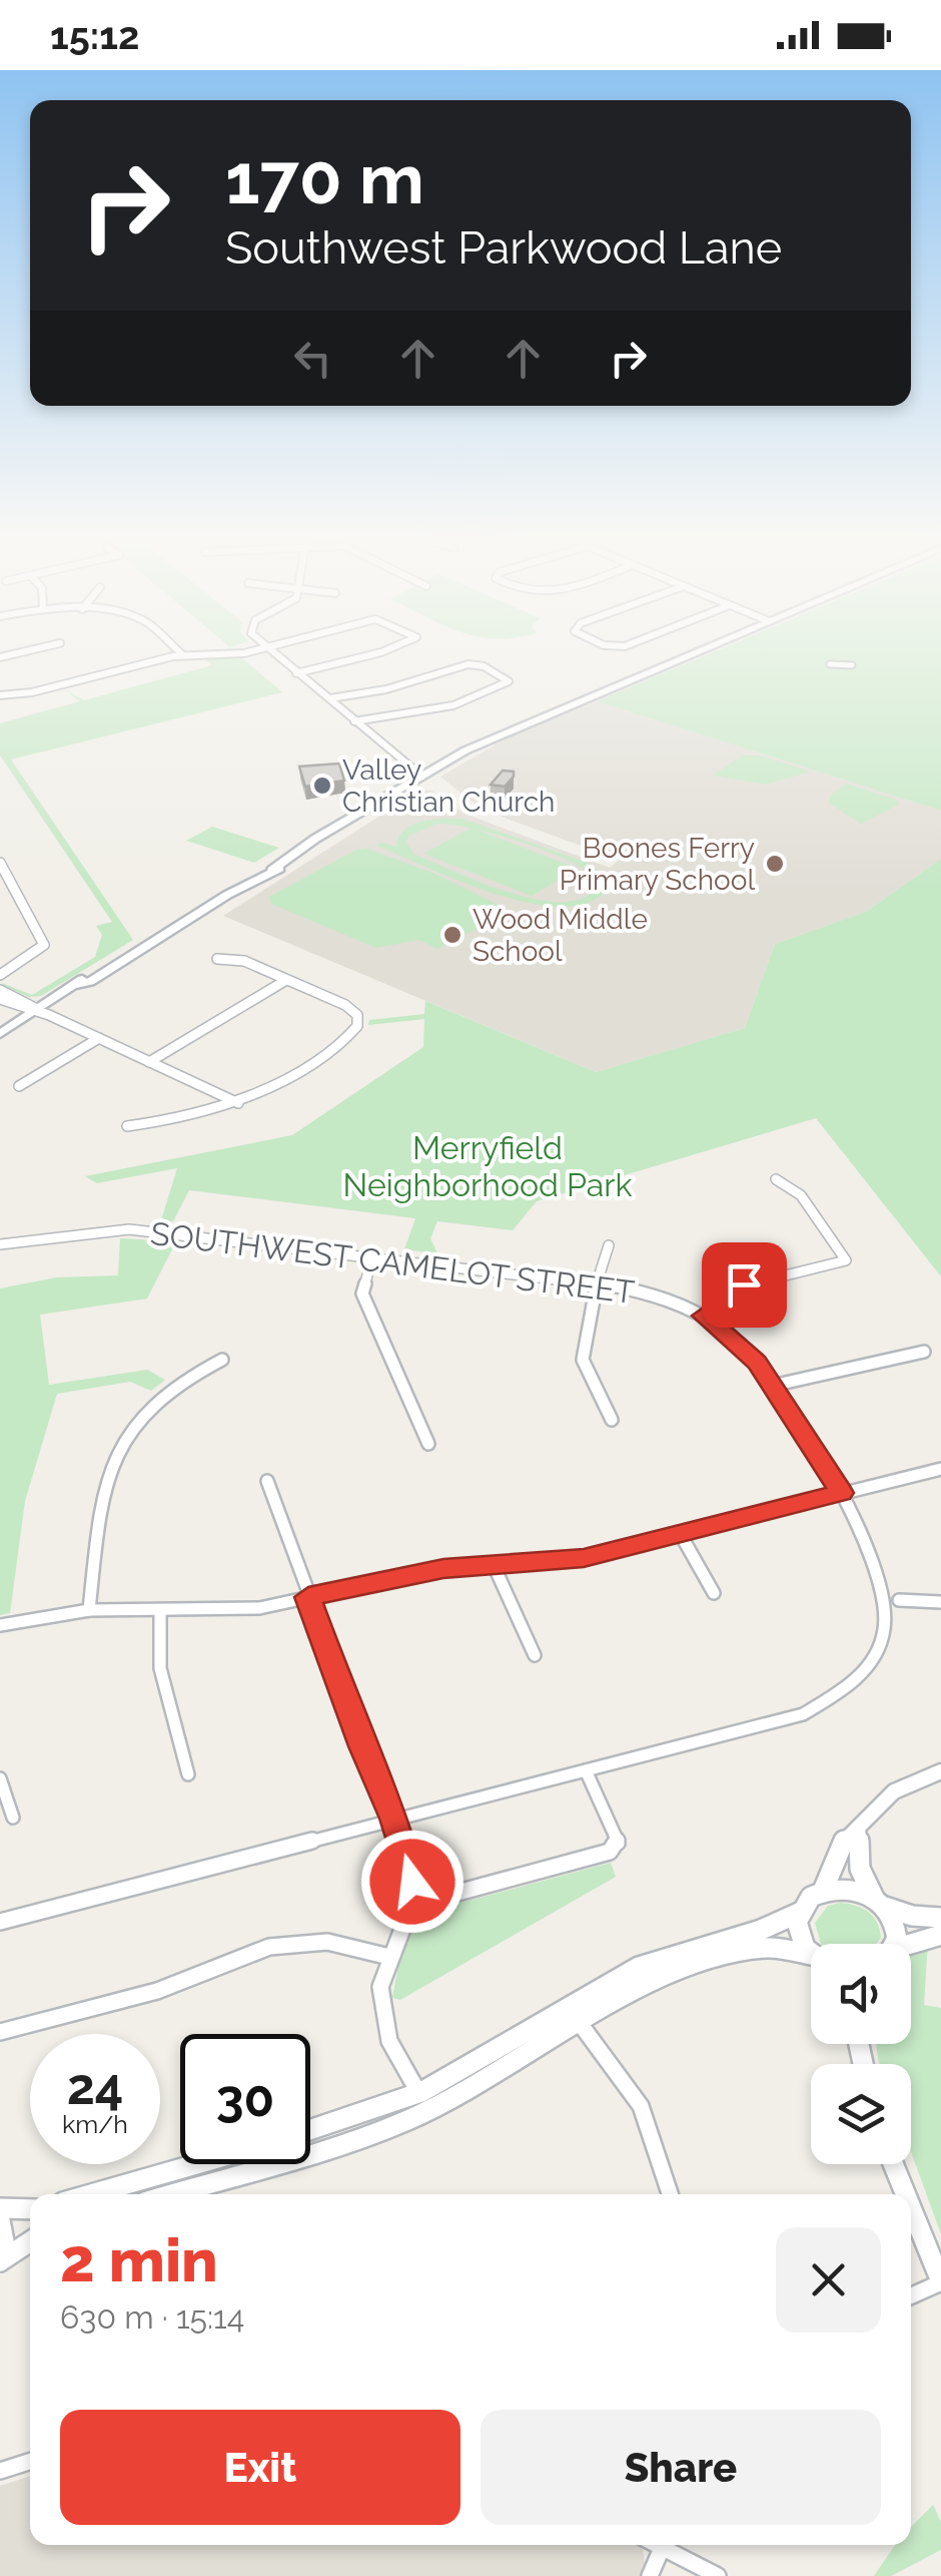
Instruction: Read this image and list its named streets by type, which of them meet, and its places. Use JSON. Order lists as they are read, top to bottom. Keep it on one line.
{"streets":{"street":["SOUTHWEST CAMELOT STREET"]},"parks":["Merryfield Neighborhood Park"],"places":["Valley Christian Church","Boones Ferry Primary School","Wood Middle School"],"page":{"status":"15:12","turn":["170 m","Southwest Parkwood Lane"],"speed":"24 km/h","limit":"30","heading":["2 min","630 m · 15:14"],"buttons":["Exit","Share"]}}
